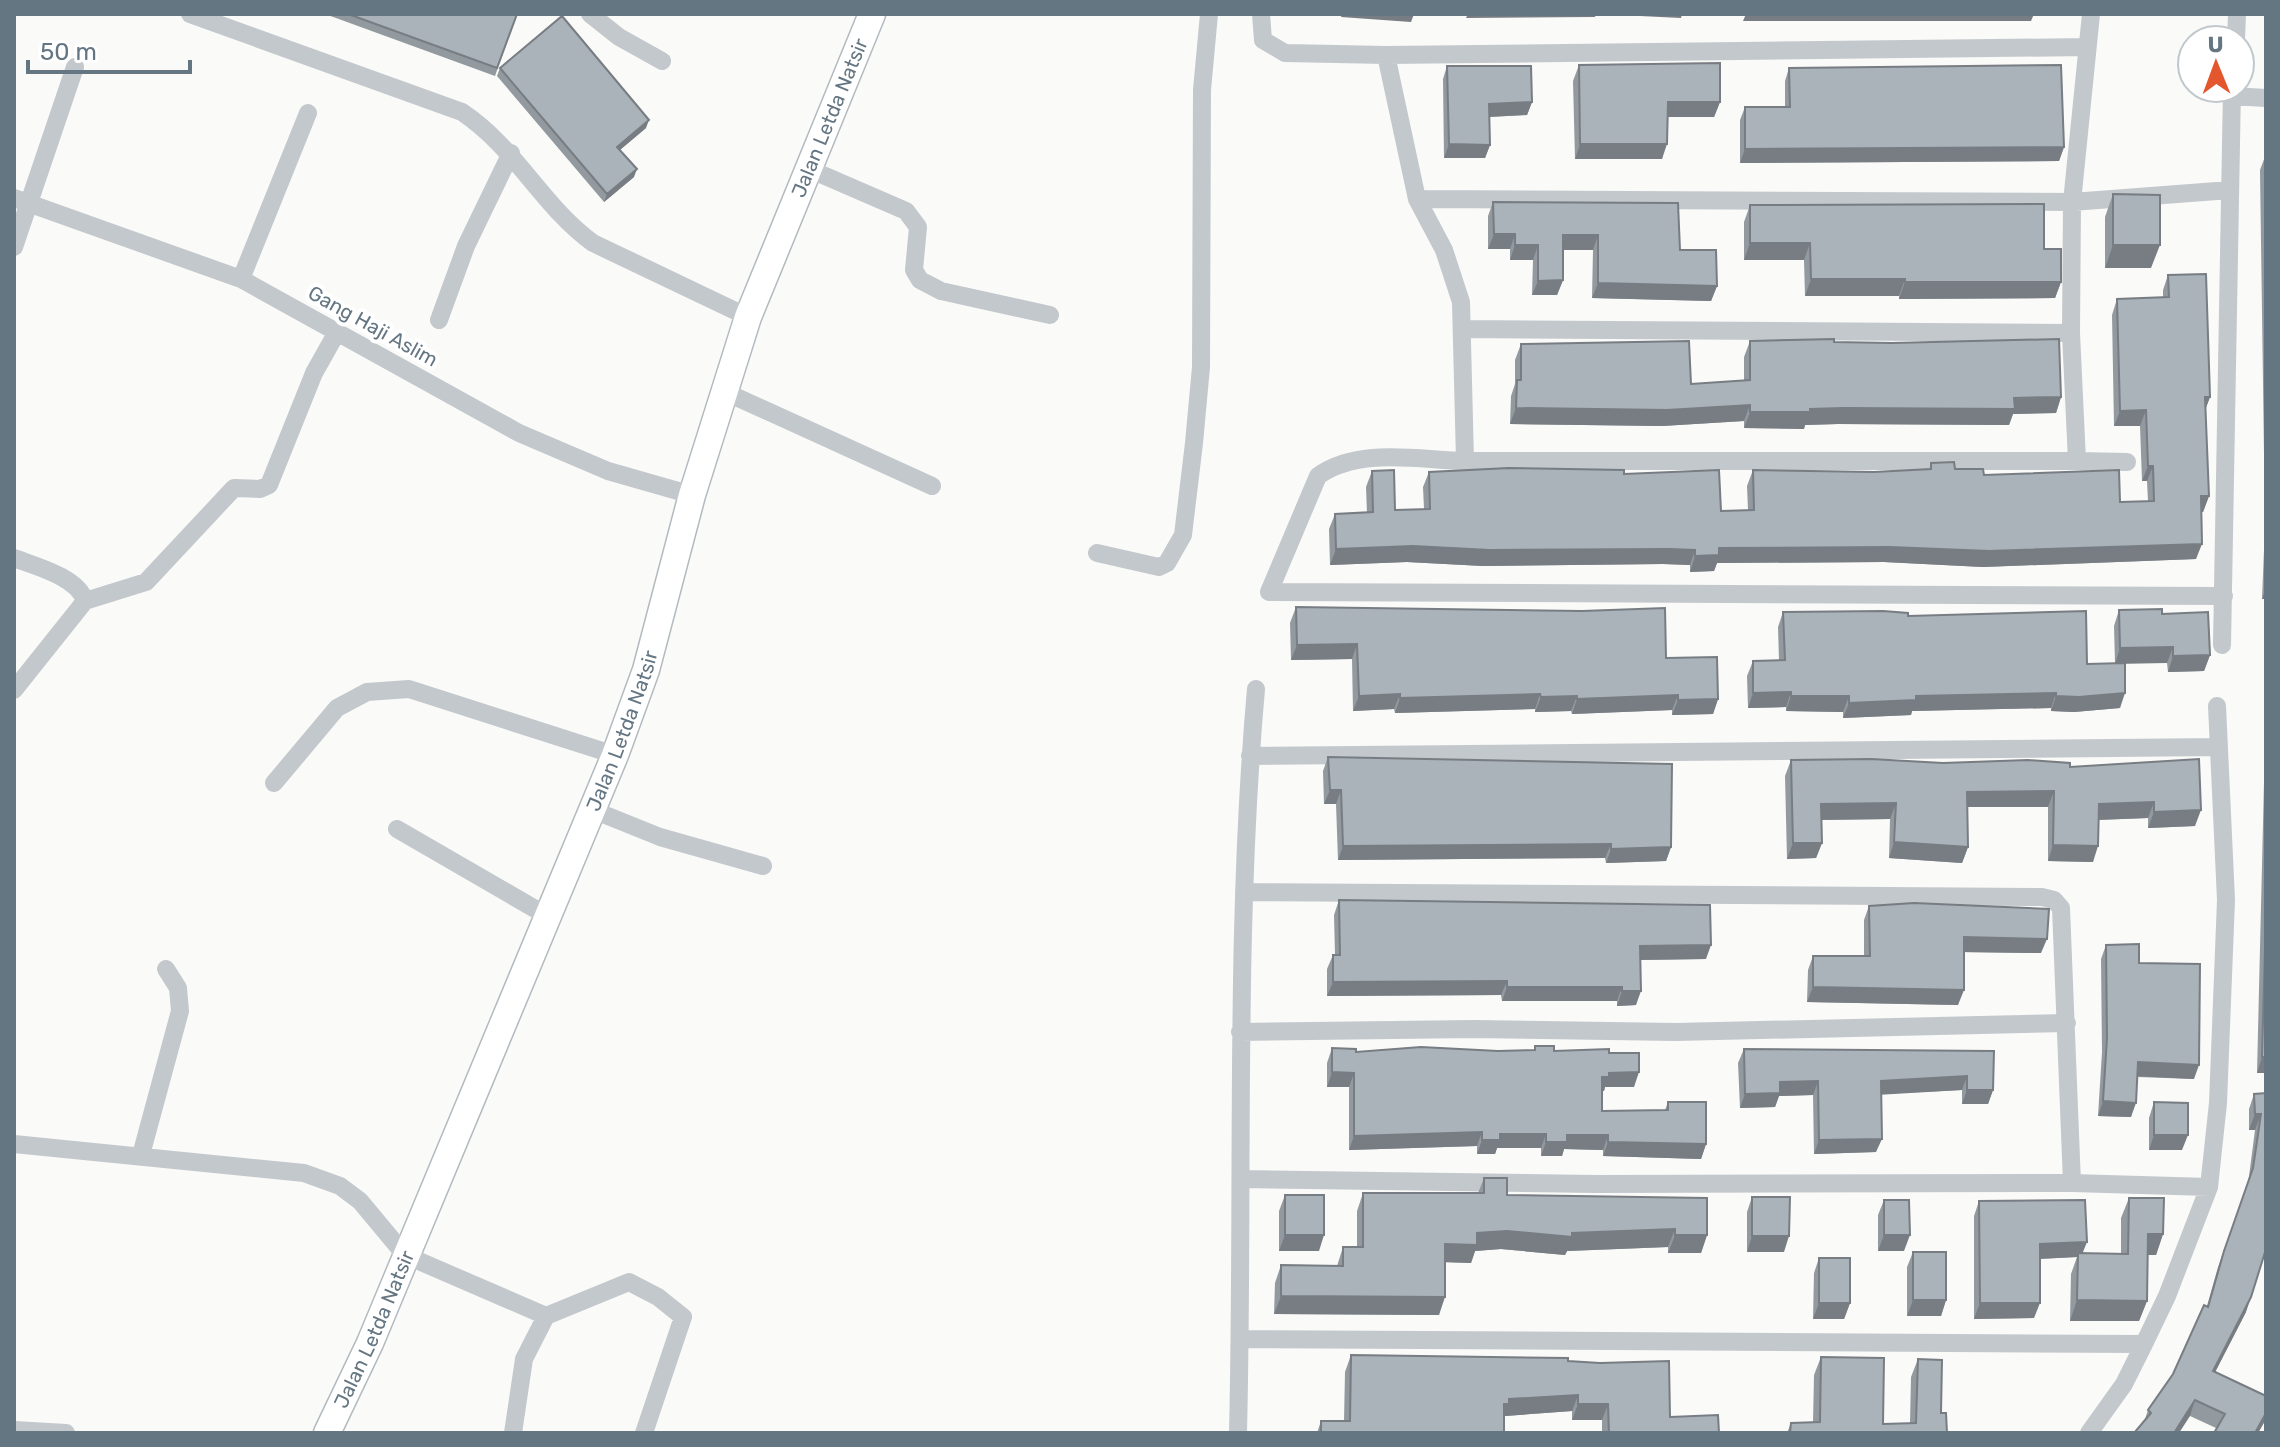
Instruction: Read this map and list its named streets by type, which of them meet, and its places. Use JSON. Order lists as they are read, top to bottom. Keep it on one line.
{"streets":{"main road":["Jalan Letda Natsir"],"street":["Gang Haji Aslim"]},"crossings":[["Jalan Letda Natsir","Gang Haji Aslim"]],"scale_bar":"50 m","north":"top"}
